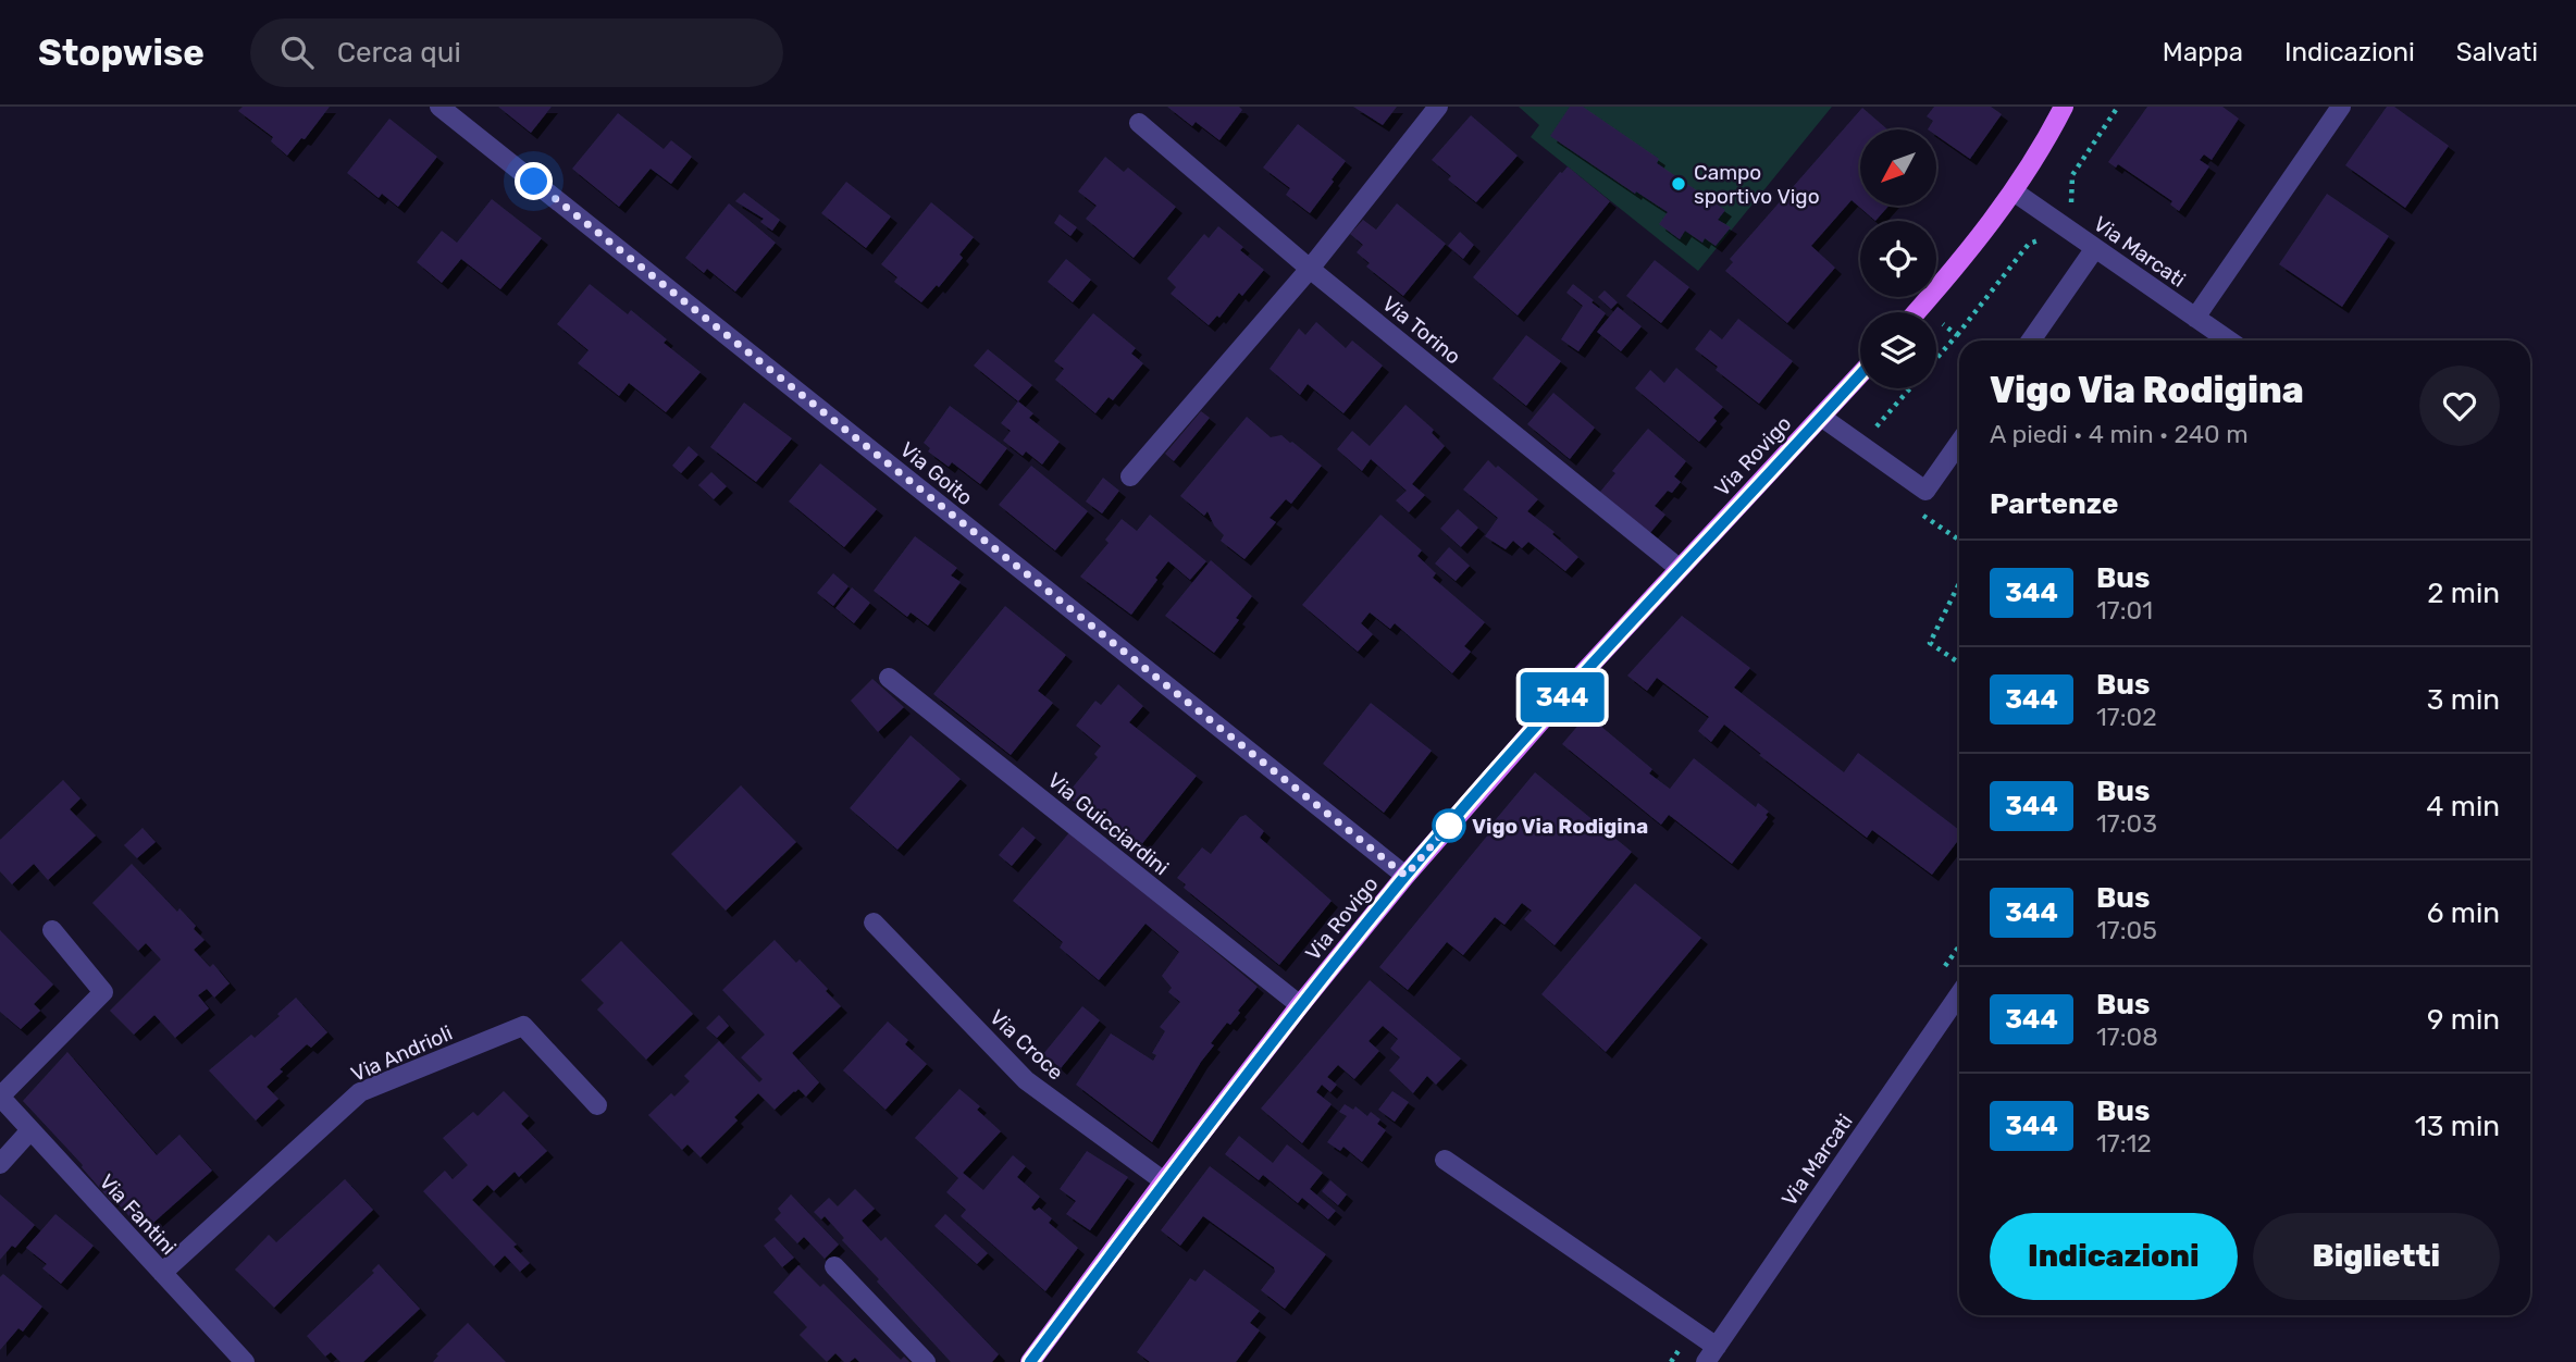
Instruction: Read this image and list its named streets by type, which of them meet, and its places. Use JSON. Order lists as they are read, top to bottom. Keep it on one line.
{"streets":{"main road":["Via Rovigo"],"street":["Via Marcati","Via Torino","Via Goito","Via Guicciardini","Via Croce","Via Andrioli","Via Fantini"]},"crossings":[["Via Torino","Via Rovigo"],["Via Rovigo","Via Goito"],["Via Rovigo","Via Guicciardini"],["Via Rovigo","Via Croce"],["Via Andrioli","Via Fantini"]],"places":["Campo sportivo Vigo","Vigo Via Rodigina"],"lines":["bus line 344"],"north":"bottom left","page":{"header":"Stopwise","search":"Cerca qui","nav":["Mappa","Indicazioni","Salvati"],"on_map":"344","heading":[["Vigo Via Rodigina","A piedi · 4 min · 240 m"],"Partenze"],"list":[{"mark":"344","name":"Bus","note":"17:01","value":"2 min"},{"mark":"344","name":"Bus","note":"17:02","value":"3 min"},{"mark":"344","name":"Bus","note":"17:03","value":"4 min"},{"mark":"344","name":"Bus","note":"17:05","value":"6 min"},{"mark":"344","name":"Bus","note":"17:08","value":"9 min"},{"mark":"344","name":"Bus","note":"17:12","value":"13 min"}],"buttons":["Indicazioni","Biglietti"]}}
